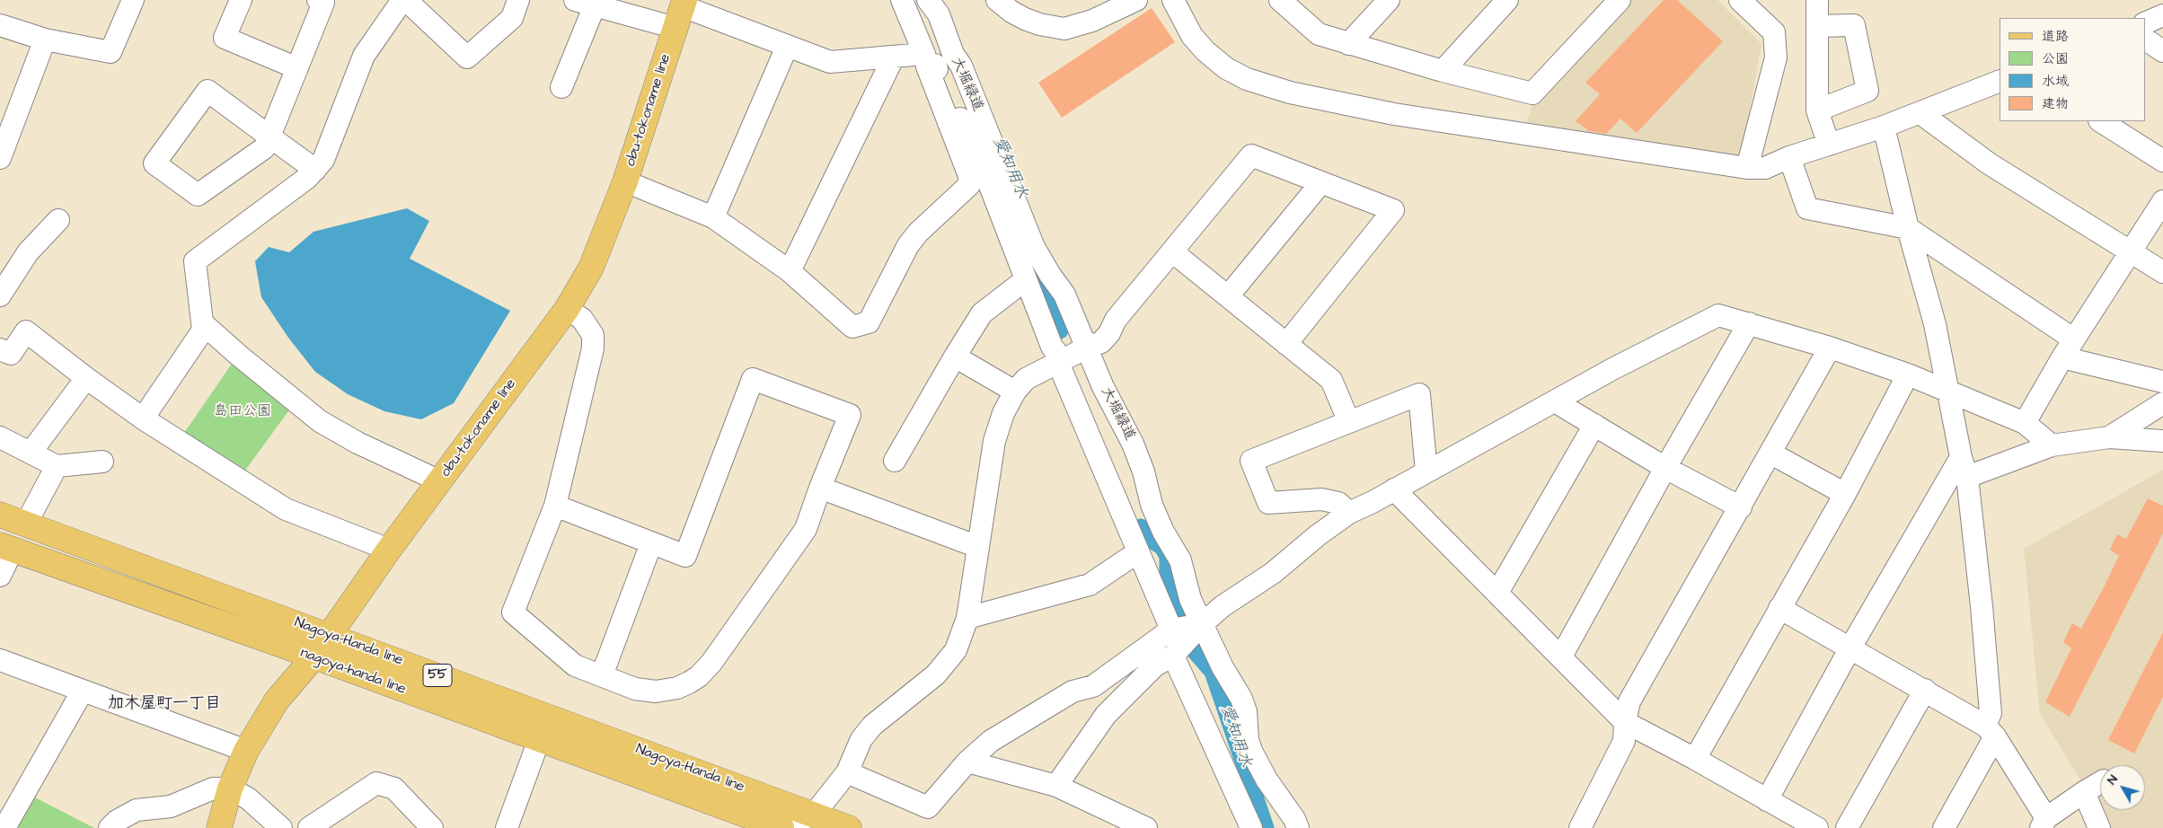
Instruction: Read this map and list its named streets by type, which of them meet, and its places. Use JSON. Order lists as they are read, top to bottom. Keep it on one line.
{"streets":{"main road":["obu-tokoname line","Nagoya-Handa line","nagoya-handa line","55"],"street":["大堀緑道"]},"crossings":[["obu-tokoname line","Nagoya-Handa line"],["obu-tokoname line","nagoya-handa line"]],"districts":["加木屋町一丁目"],"water":["愛知用水"],"parks":["島田公園"],"legend":["道路","公園","水域","建物"],"north":"top left"}
